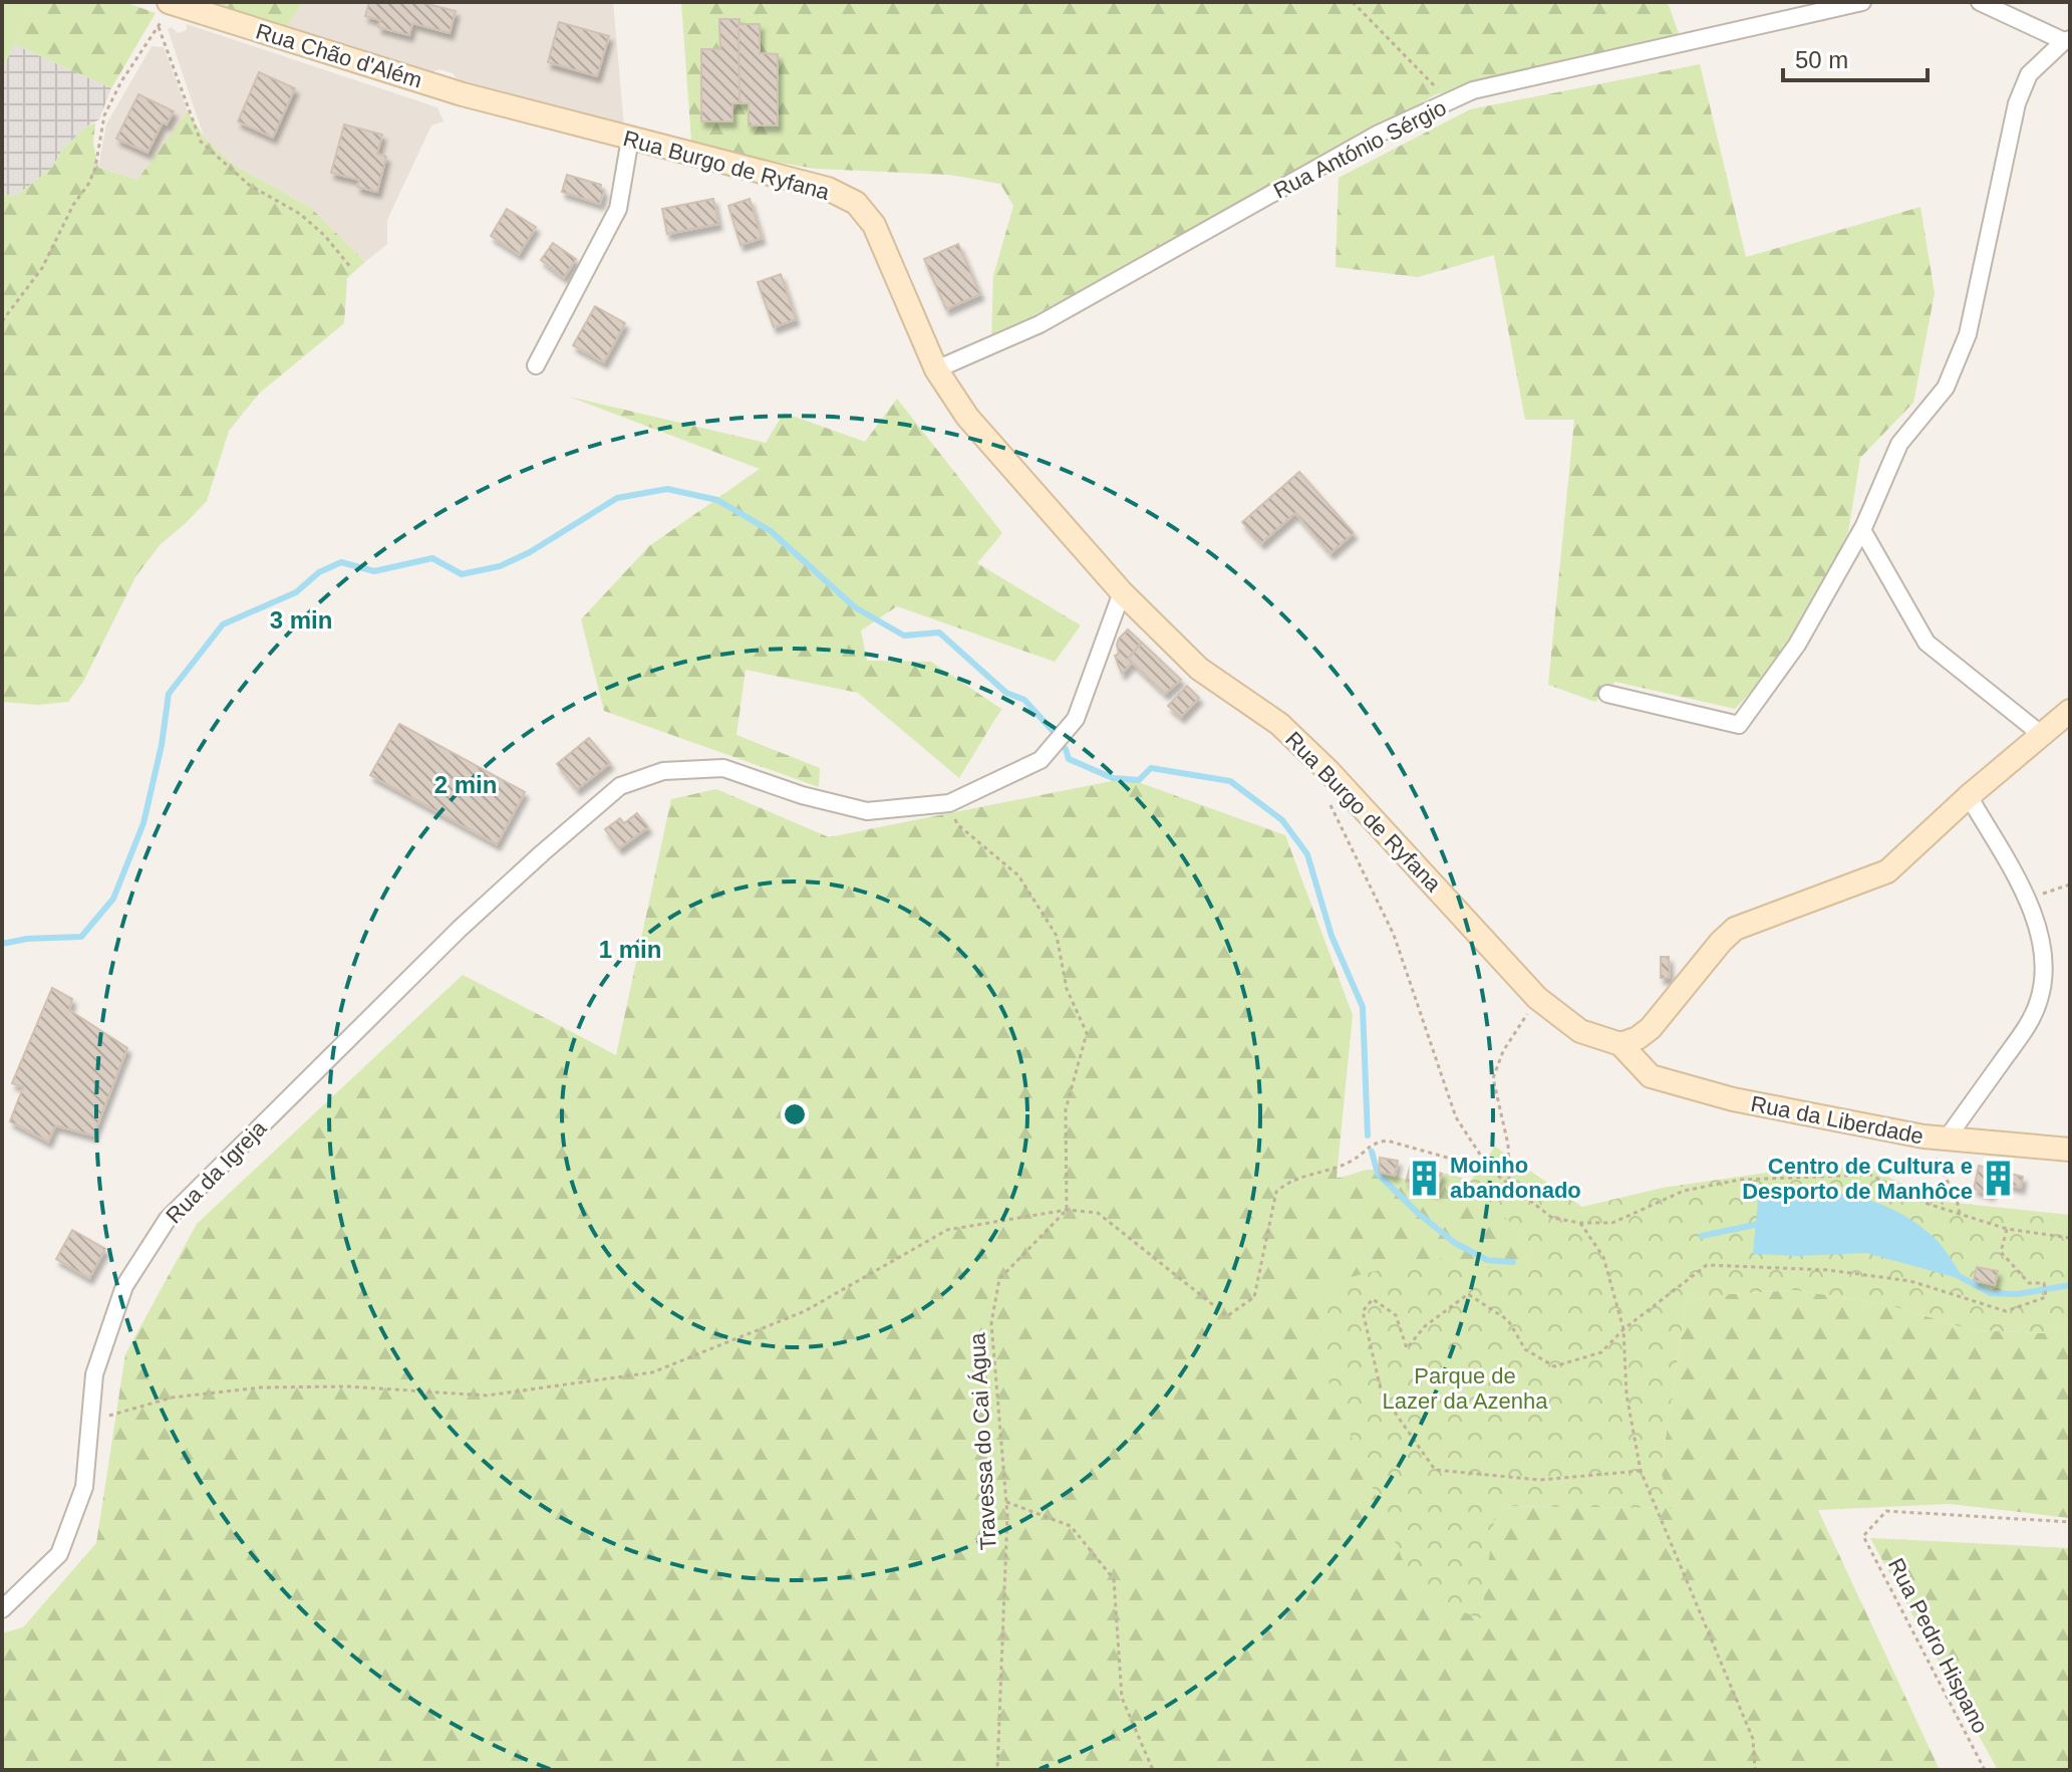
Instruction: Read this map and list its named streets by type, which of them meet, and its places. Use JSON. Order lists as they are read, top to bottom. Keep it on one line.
{"streets":{"main road":["Rua Chão d'Além","Rua Burgo de Ryfana","Rua da Liberdade"],"street":["Rua António Sérgio","Rua da Igreja"],"path":["Travessa do Cai Água","Rua Pedro Hispano"]},"crossings":[["Rua Chão d'Além","Rua Burgo de Ryfana"],["Rua António Sérgio","Rua Burgo de Ryfana"],["Rua Burgo de Ryfana","Rua da Liberdade"],["Rua Burgo de Ryfana","Rua da Igreja"]],"parks":["Parque de Lazer da Azenha"],"places":{"building":["Moinho abandonado","Centro de Cultura e Desporto de Manhôce"]},"scale_bar":"50 m","rings":["3 min","2 min","1 min"]}
